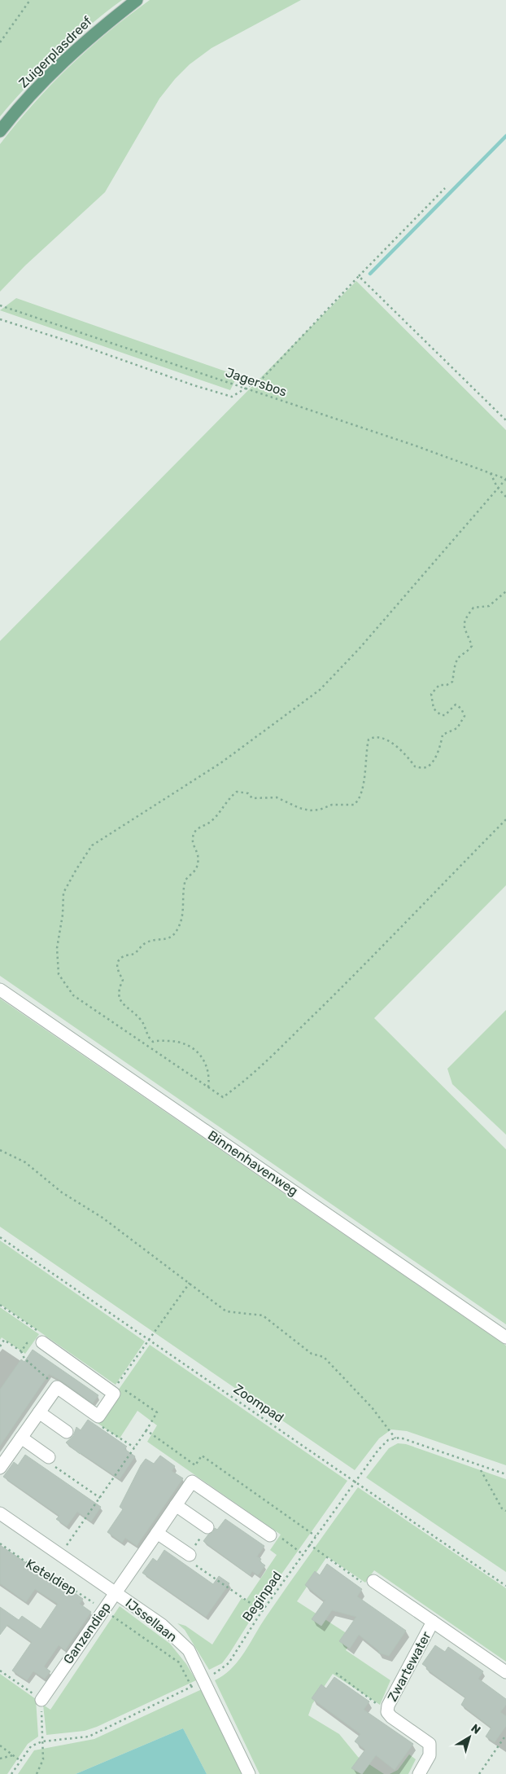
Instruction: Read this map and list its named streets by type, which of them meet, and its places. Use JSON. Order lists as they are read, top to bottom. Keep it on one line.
{"streets":{"main road":["Zuigerplasdreef"],"street":["Binnenhavenweg","IJssellaan","Ganzendiep","Zwartewater"],"path":["Jagersbos","Zoompad","Keteldiep","Beginpad"]},"crossings":[["Zoompad","Beginpad"],["Keteldiep","IJssellaan"],["Keteldiep","Ganzendiep"],["Beginpad","IJssellaan"],["IJssellaan","Ganzendiep"]],"north":"top right"}
